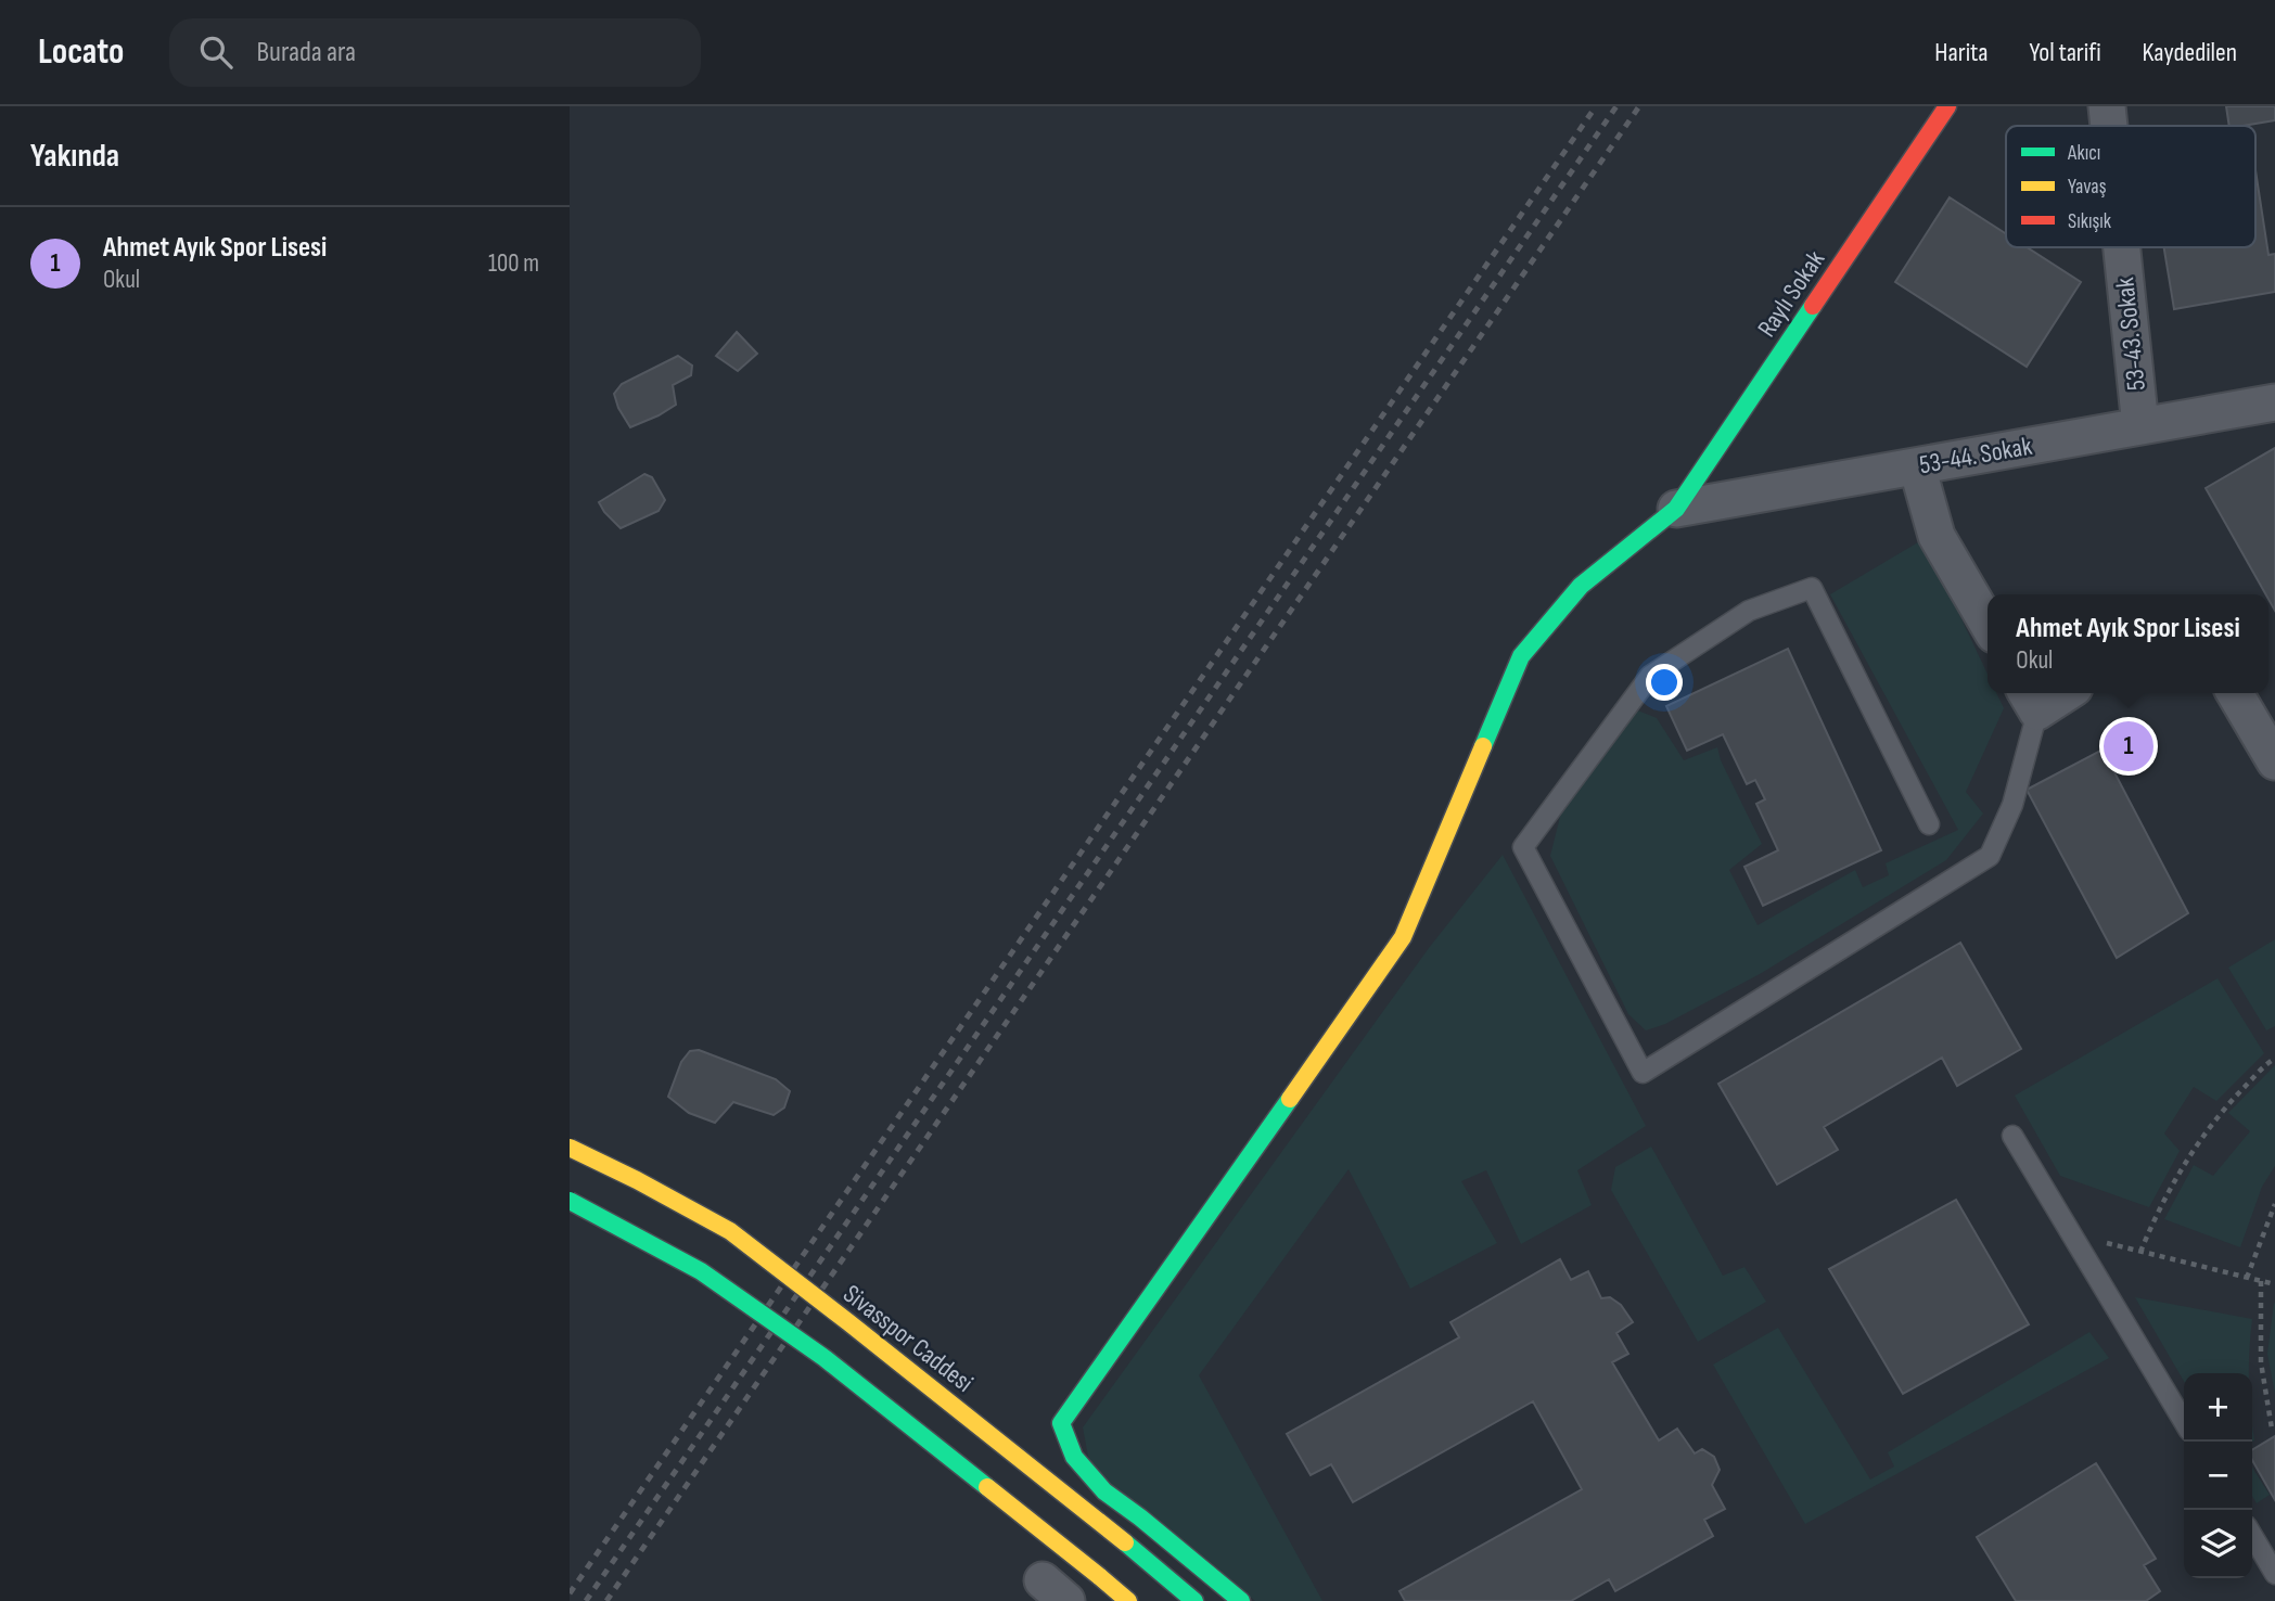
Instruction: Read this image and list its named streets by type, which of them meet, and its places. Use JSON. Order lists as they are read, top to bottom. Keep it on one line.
{"streets":{"street":["Raylı Sokak","53-43. Sokak","53-44. Sokak","Sivasspor Caddesi"]},"crossings":[["Raylı Sokak","53-44. Sokak"],["53-43. Sokak","53-44. Sokak"]],"legend":["Akıcı","Yavaş","Sıkışık"],"page":{"header":"Locato","search":"Burada ara","nav":["Harita","Yol tarifi","Kaydedilen"],"heading":"Yakında","list":[{"mark":"1","name":"Ahmet Ayık Spor Lisesi","note":"Okul","value":"100 m"}],"popup":["Ahmet Ayık Spor Lisesi","Okul"],"pins":"1","map_buttons":["+","−"]}}
